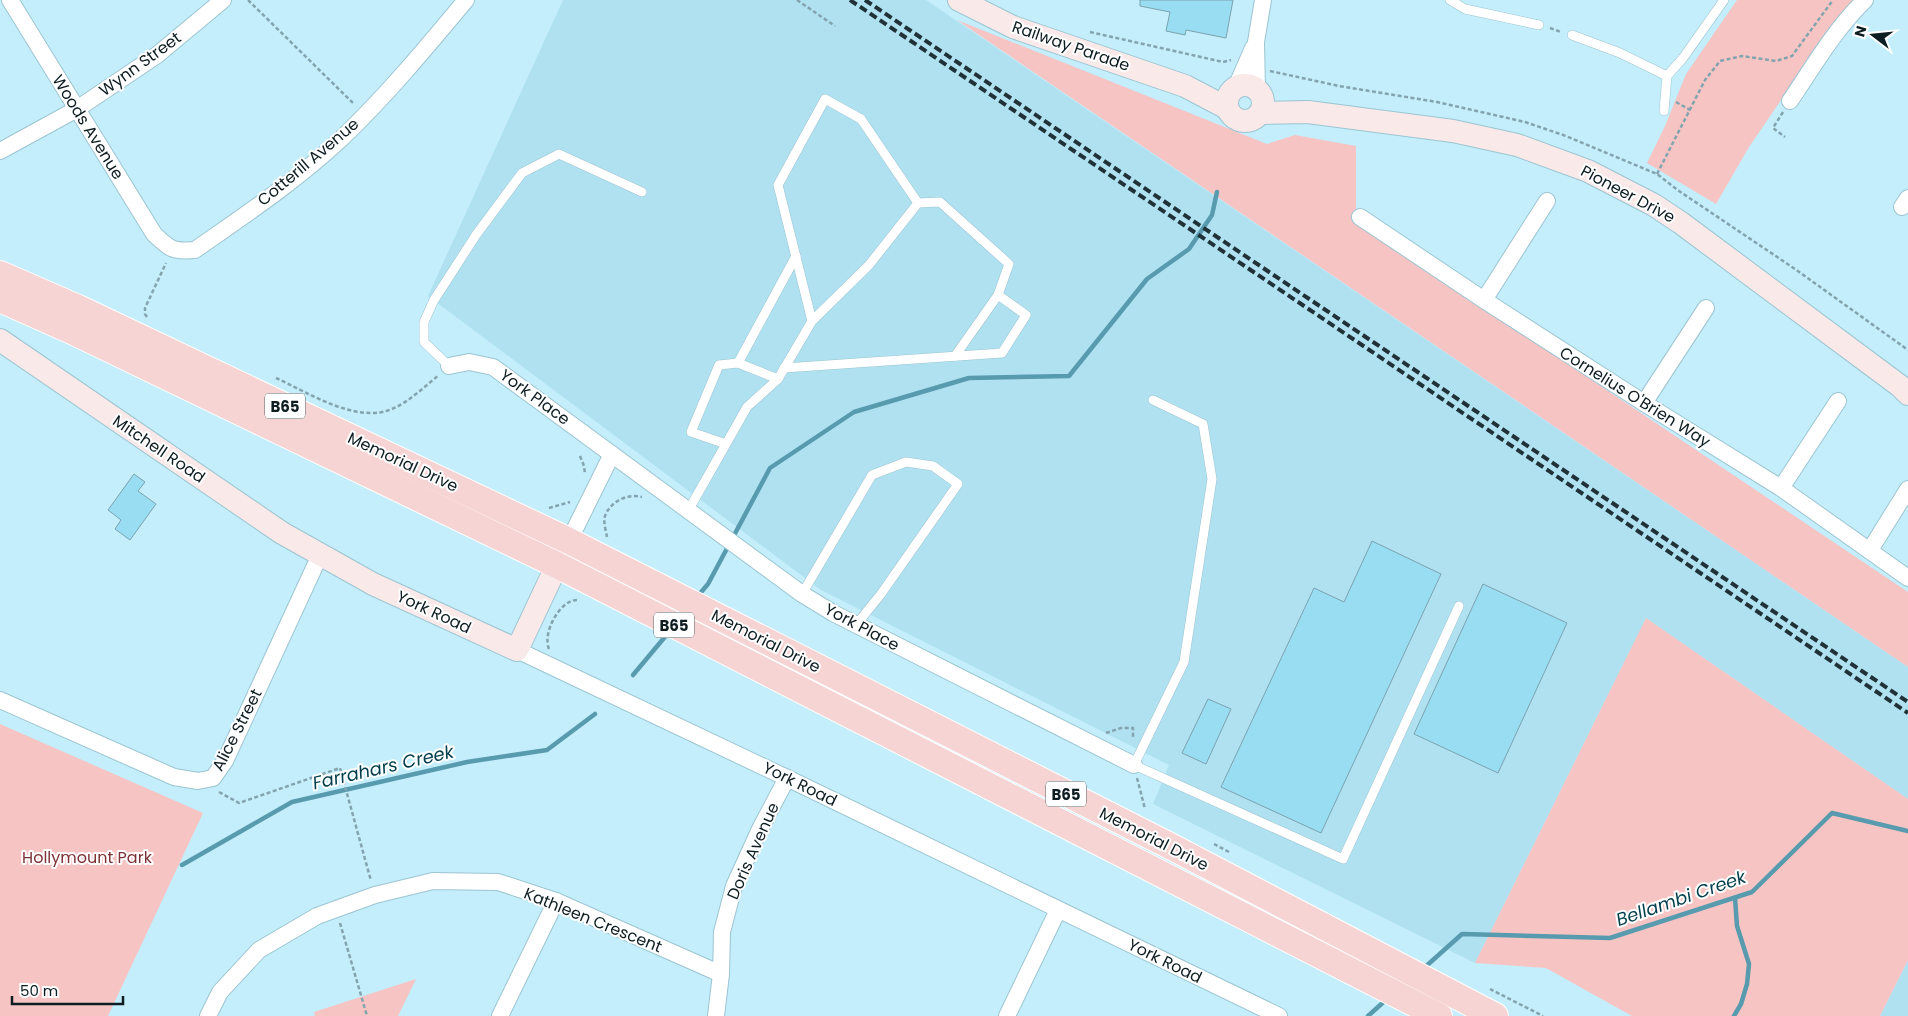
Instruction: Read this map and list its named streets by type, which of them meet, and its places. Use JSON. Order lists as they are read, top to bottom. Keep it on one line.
{"streets":{"main road":["Railway Parade","Pioneer Drive","B65","Mitchell Road","Memorial Drive","York Road"],"street":["Wynn Street","Woods Avenue","Cotterill Avenue","York Place","Cornelius O'Brien Way","Alice Street","Doris Avenue","Kathleen Crescent"]},"crossings":[["Railway Parade","Pioneer Drive"],["Wynn Street","Woods Avenue"],["Woods Avenue","Cotterill Avenue"],["Mitchell Road","York Road"],["Mitchell Road","Alice Street"],["York Road","Alice Street"],["York Road","Doris Avenue"],["Doris Avenue","Kathleen Crescent"]],"water":["Farrahars Creek","Bellambi Creek"],"parks":["Hollymount Park"],"scale_bar":"50 m","north":"left"}
